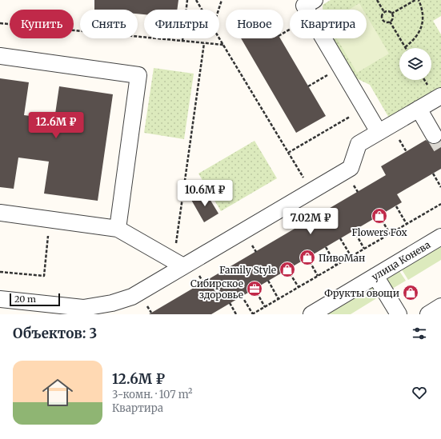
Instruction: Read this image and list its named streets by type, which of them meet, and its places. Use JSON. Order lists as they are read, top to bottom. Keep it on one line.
{"streets":{"street":["улица Конева"]},"places":{"shop":["Flowers Fox","ПивоМан","Family Style","Фрукты овощи"],"office":["Сибирское здоровье"]},"scale_bar":"20 m","page":{"chip":["Купить","Снять","Фильтры","Новое","Квартира"],"price":["12.6M ₽","10.6M ₽","7.02M ₽"],"scale":"20 m","heading":"Объектов: 3","list":[{"name":"12.6M ₽","note":"3-комн. · 107 m² · Квартира"}]}}
